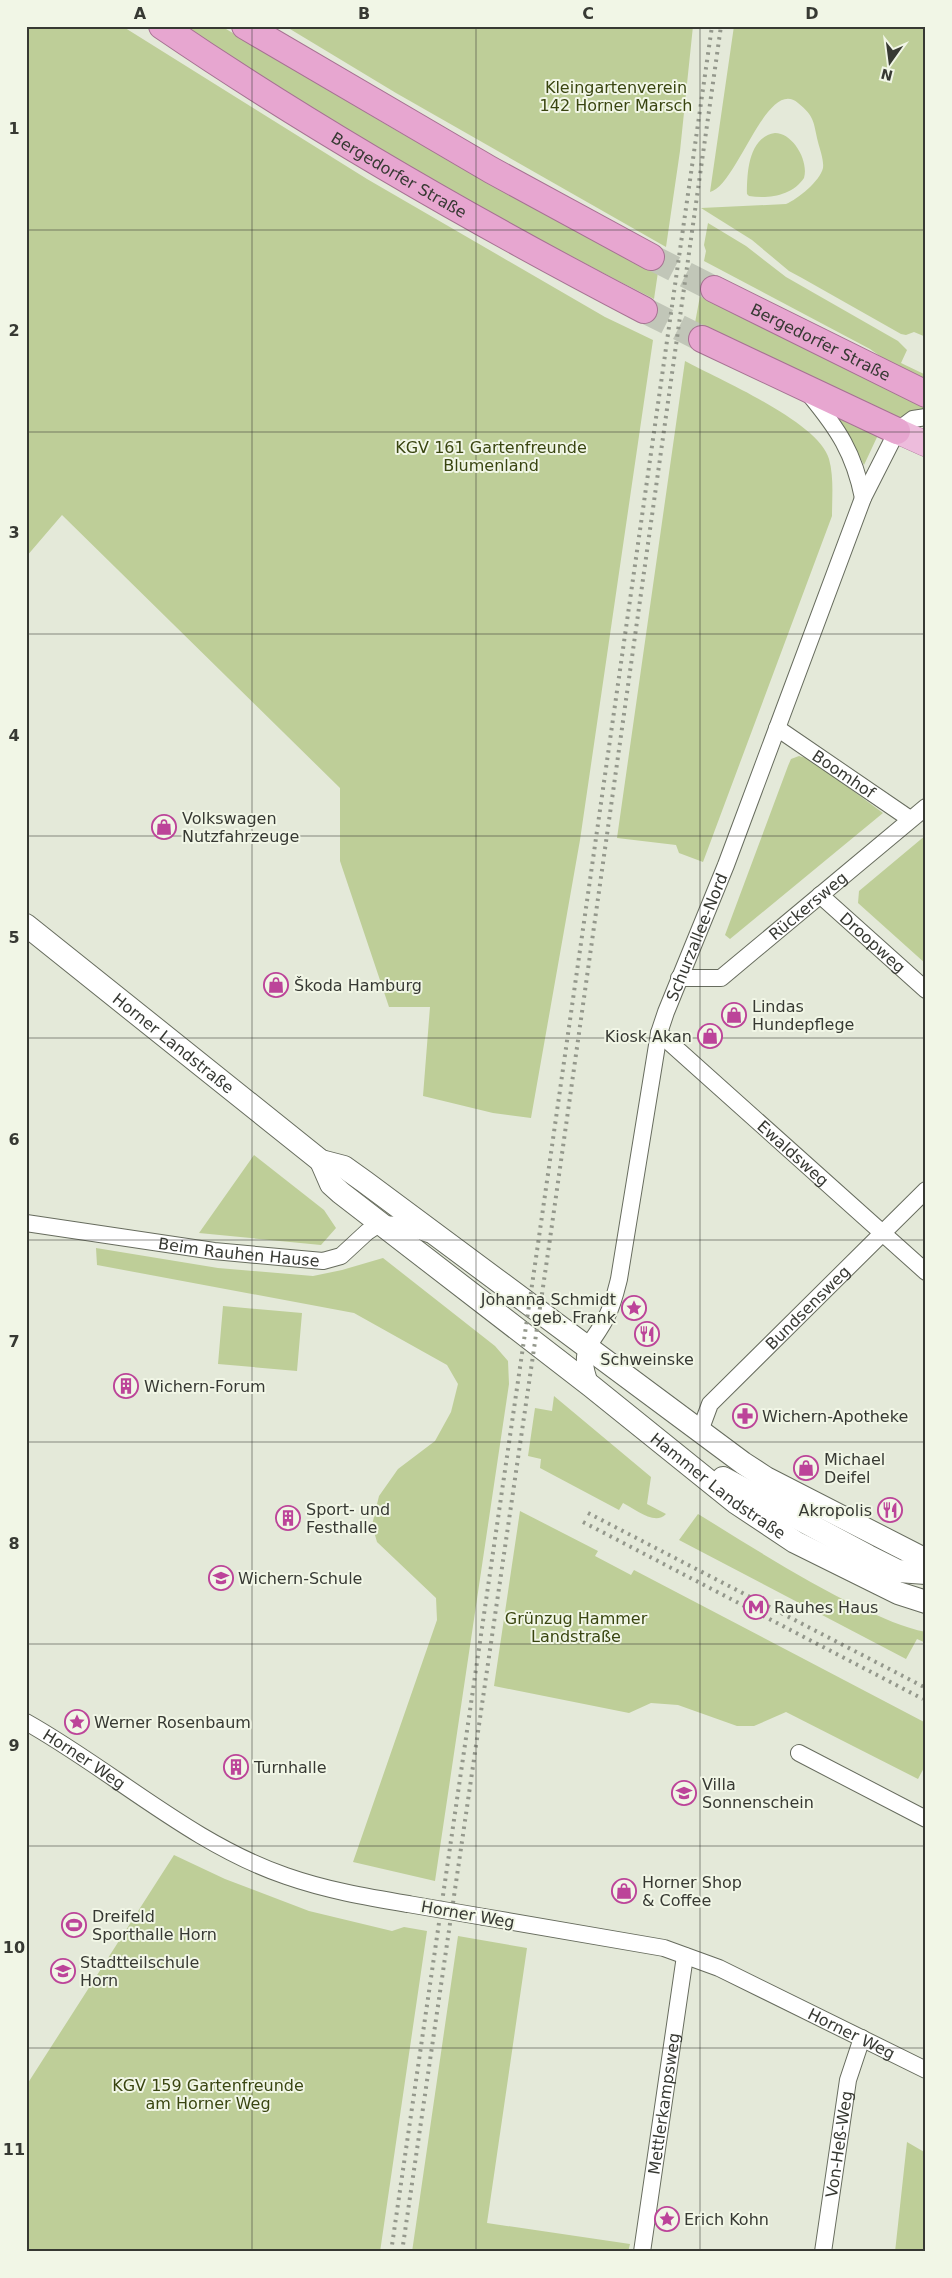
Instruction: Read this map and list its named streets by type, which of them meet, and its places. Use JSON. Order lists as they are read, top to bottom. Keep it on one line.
{"streets":{"highway":["Bergedorfer Straße"],"main road":["Horner Landstraße","Hammer Landstraße"],"street":["Boomhof","Rückersweg","Schurzallee-Nord","Droopweg","Ewaldsweg","Beim Rauhen Hause","Bundsensweg","Horner Weg","Mettlerkampsweg","Von-Heß-Weg"]},"crossings":[["Boomhof","Rückersweg"],["Boomhof","Schurzallee-Nord"],["Rückersweg","Schurzallee-Nord"],["Rückersweg","Droopweg"],["Schurzallee-Nord","Ewaldsweg"],["Schurzallee-Nord","Hammer Landstraße"],["Horner Landstraße","Beim Rauhen Hause"],["Horner Landstraße","Hammer Landstraße"],["Ewaldsweg","Bundsensweg"],["Bundsensweg","Hammer Landstraße"],["Horner Weg","Mettlerkampsweg"],["Horner Weg","Von-Heß-Weg"]],"parks":["Kleingartenverein 142 Horner Marsch","KGV 161 Gartenfreunde Blumenland","Grünzug Hammer Landstraße","KGV 159 Gartenfreunde am Horner Weg"],"places":{"shop":["Volkswagen Nutzfahrzeuge","Škoda Hamburg","Lindas Hundepflege","Kiosk Akan","Michael Deifel","Horner Shop & Coffee"],"place":["Johanna Schmidt geb. Frank","Werner Rosenbaum","Erich Kohn"],"restaurant":["Schweinske","Akropolis"],"building":["Wichern-Forum","Sport- und Festhalle","Turnhalle"],"pharmacy":["Wichern-Apotheke"],"school or university":["Wichern-Schule","Villa Sonnenschein","Stadtteilschule Horn"],"metro station":["Rauhes Haus"],"sports":["Dreifeld Sporthalle Horn"]},"north":"bottom","grid":{"columns":["A","B","C","D"],"rows":["1","2","3","4","5","6","7","8","9","10","11"]}}
